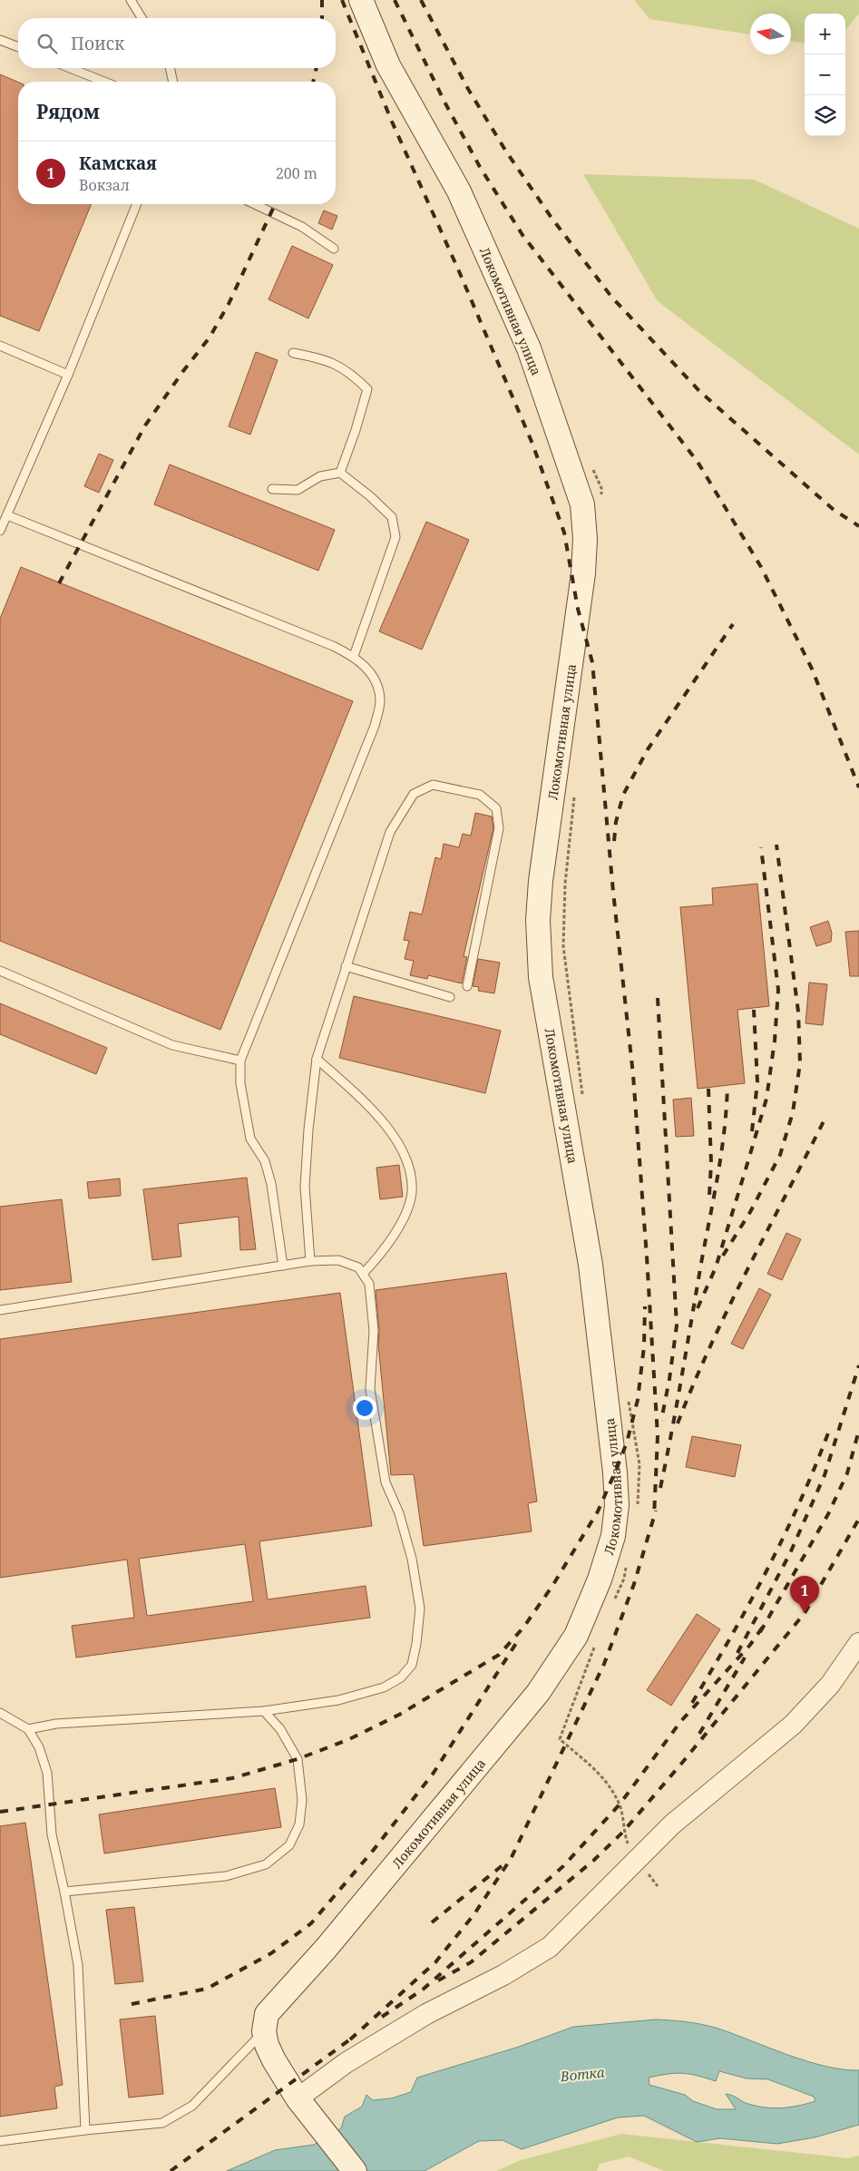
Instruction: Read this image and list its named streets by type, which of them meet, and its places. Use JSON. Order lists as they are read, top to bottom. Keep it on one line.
{"streets":{"main road":["Локомотивная улица"]},"water":["Вотка"],"north":"left","page":{"map_buttons":["+","−"],"search":"Поиск","heading":"Рядом","list":[{"mark":"1","name":"Камская","note":"Вокзал","value":"200 m"}],"pins":"1"}}
